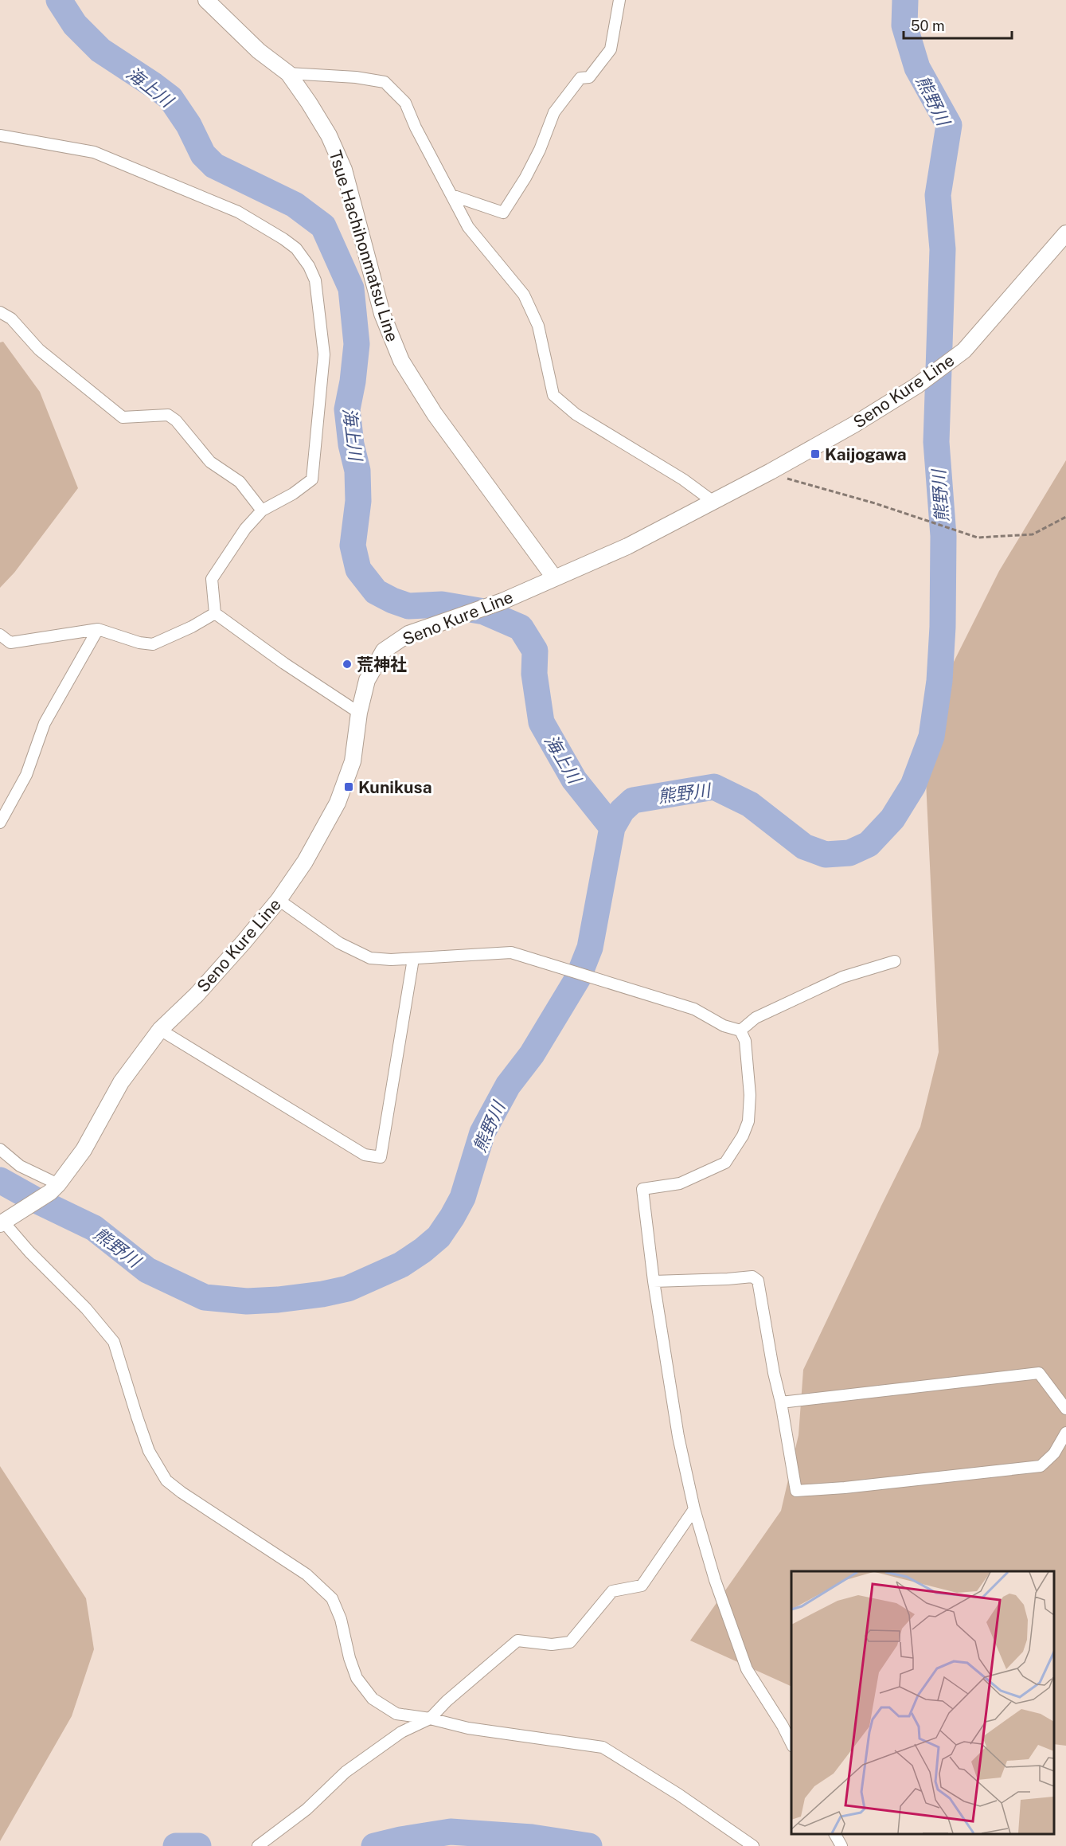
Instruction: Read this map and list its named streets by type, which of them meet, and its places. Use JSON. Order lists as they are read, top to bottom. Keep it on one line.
{"streets":{"main road":["Tsue Hachihonmatsu Line","Seno Kure Line"]},"crossings":[["Tsue Hachihonmatsu Line","Seno Kure Line"]],"water":["海上川","熊野川"],"places":{"transit":["Kaijogawa","Kunikusa"],"other":["荒神社"]},"scale_bar":"50 m"}
